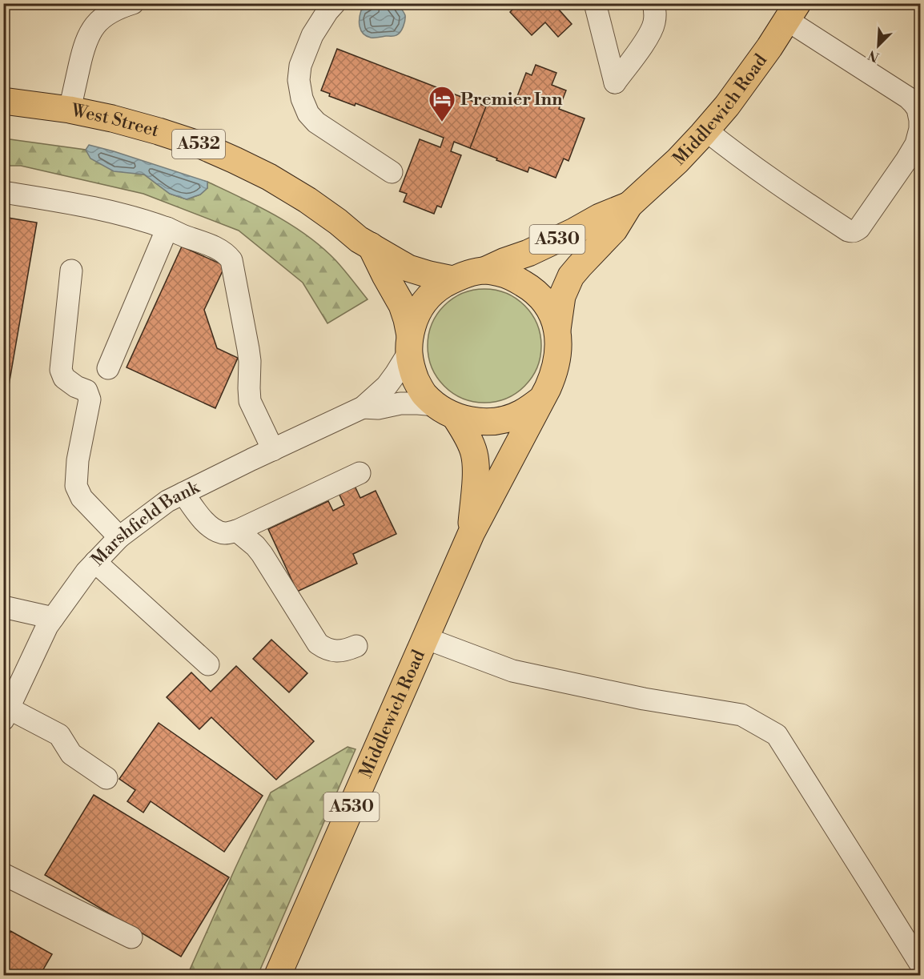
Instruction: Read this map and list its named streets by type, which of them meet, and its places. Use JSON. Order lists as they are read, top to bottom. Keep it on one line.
{"streets":{"main road":["Middlewich Road","West Street","A532","A530"],"street":["Marshfield Bank"]},"crossings":[["Middlewich Road","West Street"],["Middlewich Road","Marshfield Bank"],["West Street","Marshfield Bank"]],"places":{"hotel":["Premier Inn"]},"north":"bottom left"}
